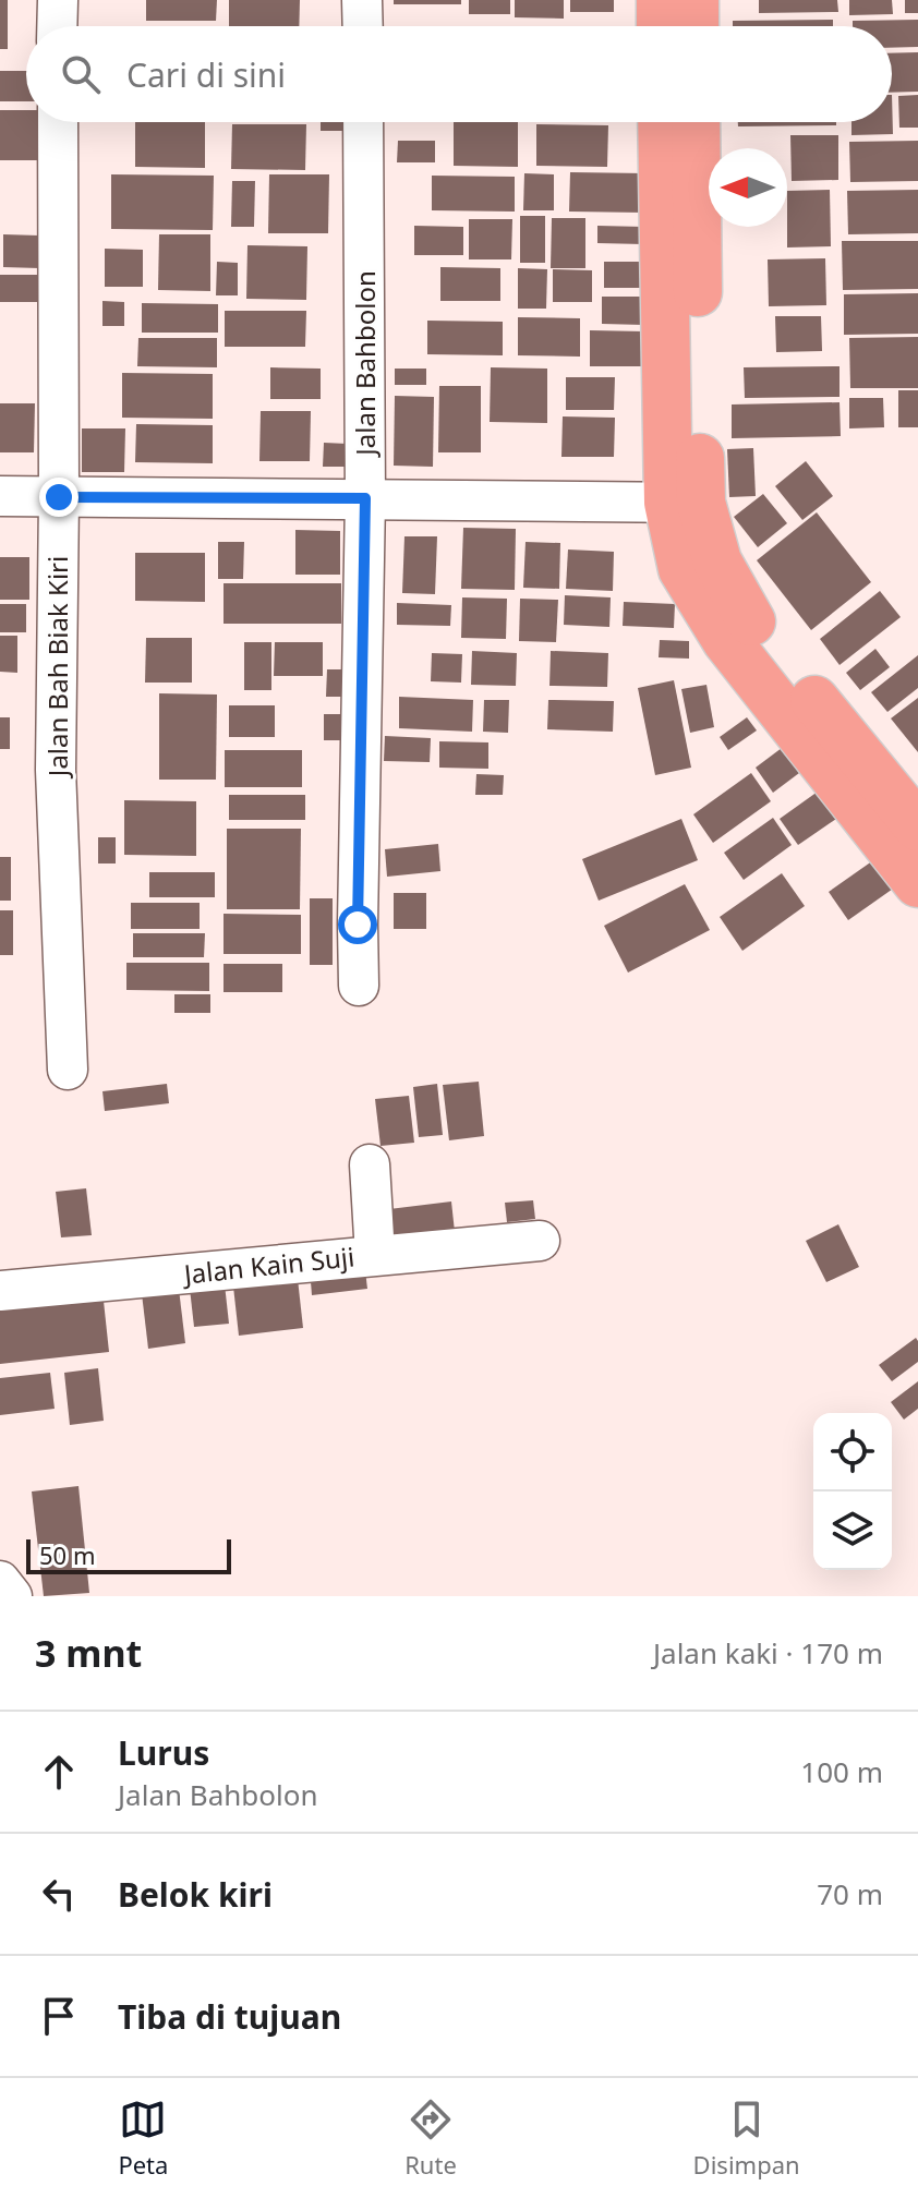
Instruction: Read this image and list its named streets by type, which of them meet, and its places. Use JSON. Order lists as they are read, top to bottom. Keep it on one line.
{"streets":{"street":["Jalan Bahbolon","Jalan Bah Biak Kiri","Jalan Kain Suji"]},"scale_bar":"50 m","north":"left","page":{"search":"Cari di sini","scale":"50 m","heading":["3 mnt","Jalan kaki · 170 m"],"list":[["Lurus","Jalan Bahbolon","100 m"],["Belok kiri","70 m"],"Tiba di tujuan"],"nav":["Peta","Rute","Disimpan"]}}
